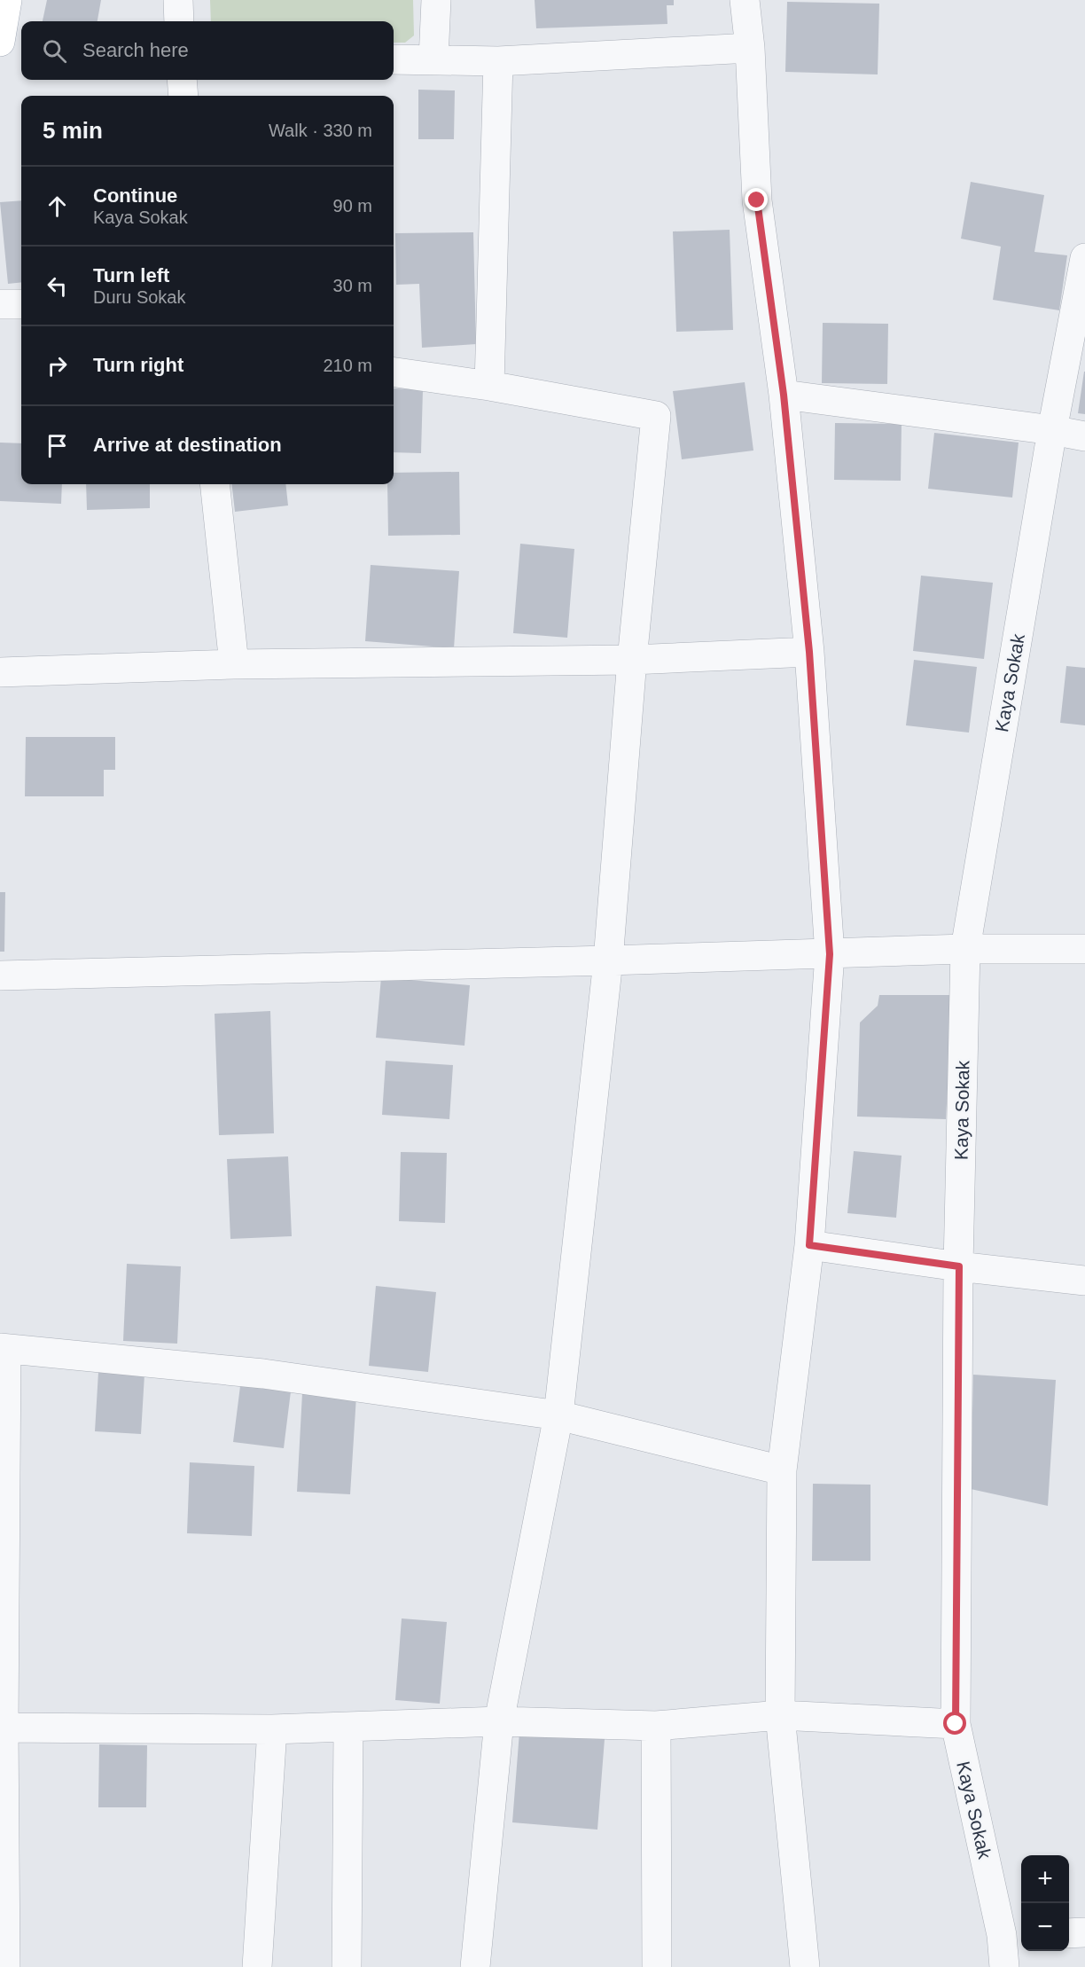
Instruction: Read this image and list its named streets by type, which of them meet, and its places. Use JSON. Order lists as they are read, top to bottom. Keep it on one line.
{"streets":{"street":["Kaya Sokak"]},"page":{"search":"Search here","heading":["5 min","Walk · 330 m"],"list":[["Continue","Kaya Sokak","90 m"],["Turn left","Duru Sokak","30 m"],["Turn right","210 m"],"Arrive at destination"],"map_buttons":["+","−"]}}
